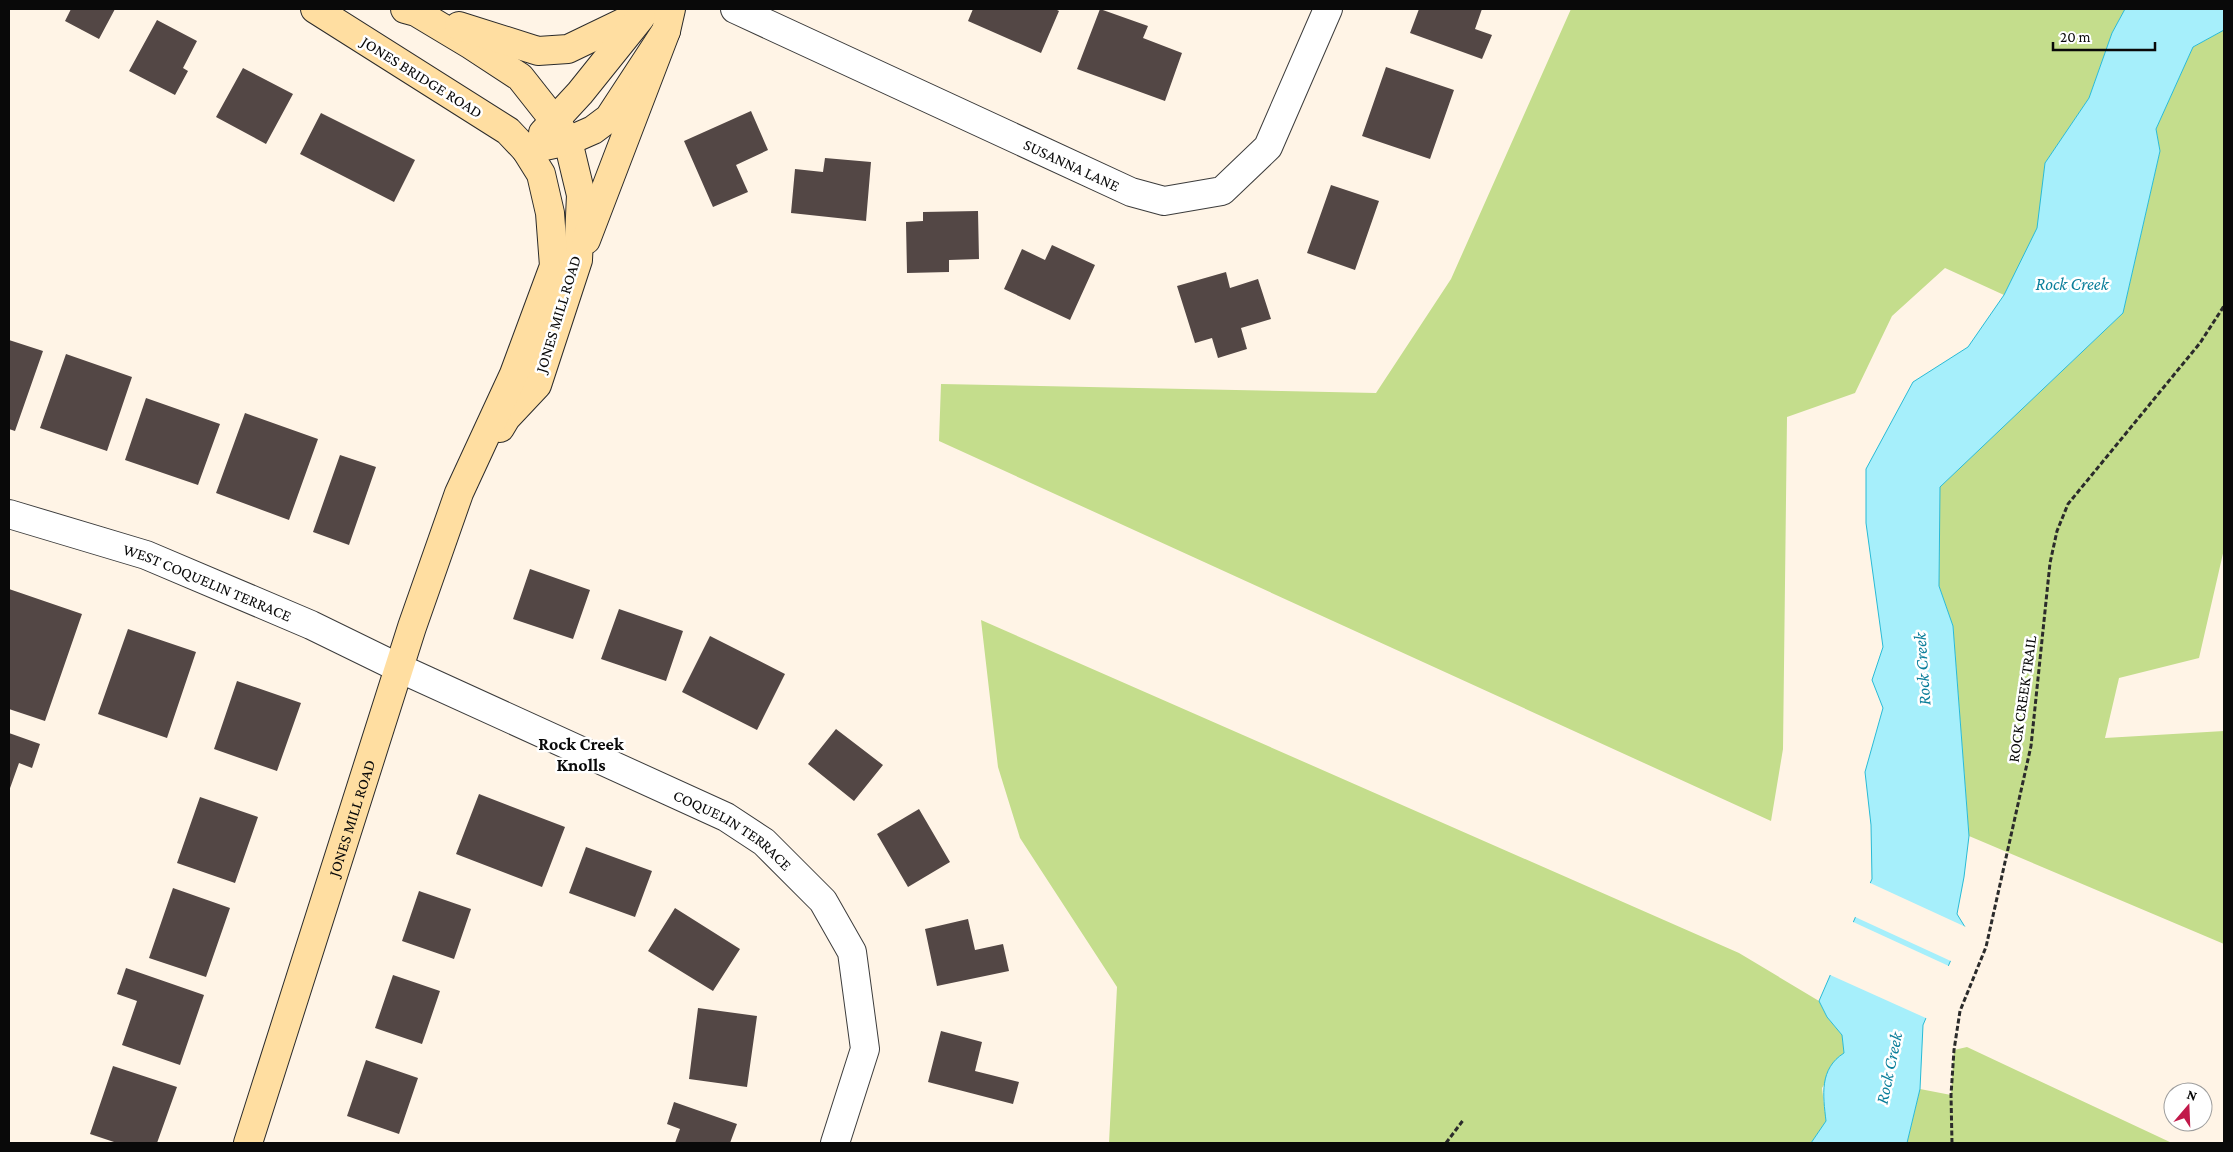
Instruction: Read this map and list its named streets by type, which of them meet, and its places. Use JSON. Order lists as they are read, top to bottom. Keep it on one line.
{"streets":{"main road":["JONES BRIDGE ROAD","JONES MILL ROAD"],"street":["SUSANNA LANE","WEST COQUELIN TERRACE","COQUELIN TERRACE"],"path":["ROCK CREEK TRAIL"]},"crossings":[["JONES BRIDGE ROAD","JONES MILL ROAD"],["JONES MILL ROAD","WEST COQUELIN TERRACE"],["JONES MILL ROAD","COQUELIN TERRACE"],["WEST COQUELIN TERRACE","COQUELIN TERRACE"]],"districts":["Rock Creek Knolls"],"water":["Rock Creek"],"scale_bar":"20 m","north":"top"}
